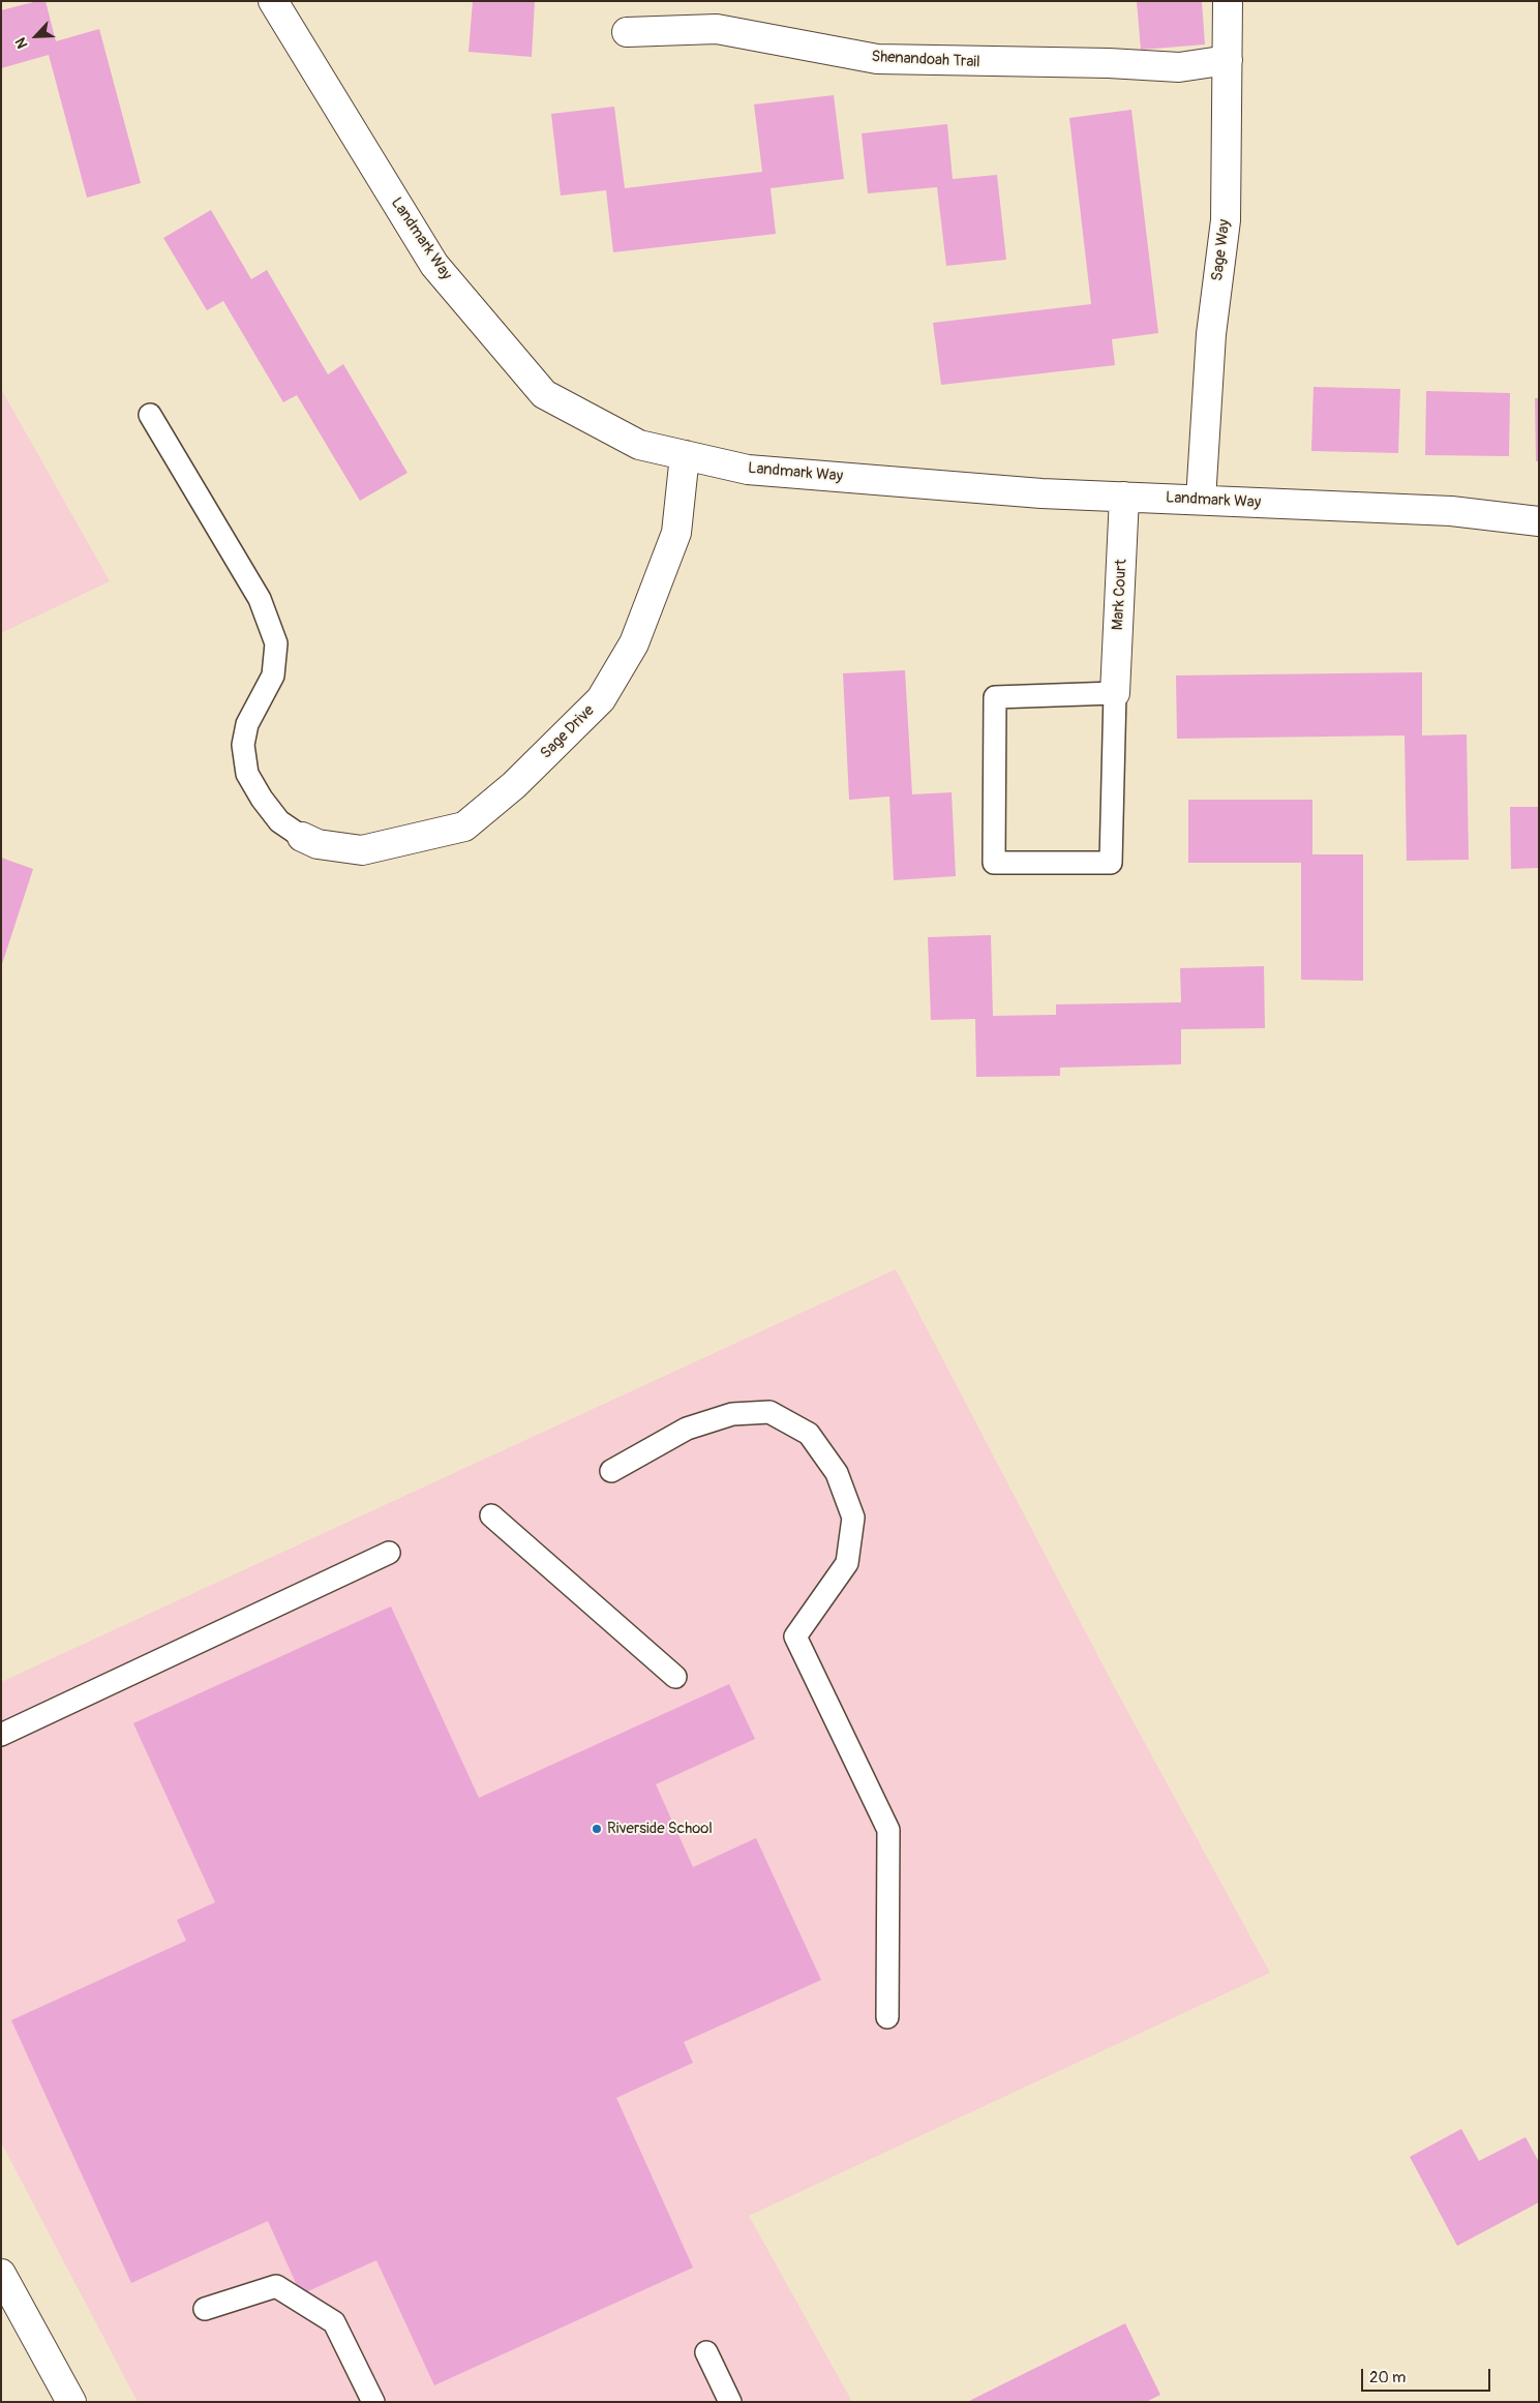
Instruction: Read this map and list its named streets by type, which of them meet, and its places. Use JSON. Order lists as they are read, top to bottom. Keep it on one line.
{"streets":{"street":["Shenandoah Trail","Landmark Way","Sage Way","Mark Court","Sage Drive"]},"crossings":[["Shenandoah Trail","Sage Way"],["Landmark Way","Sage Way"],["Landmark Way","Mark Court"],["Landmark Way","Sage Drive"]],"places":["Riverside School"],"scale_bar":"20 m","north":"bottom left"}
